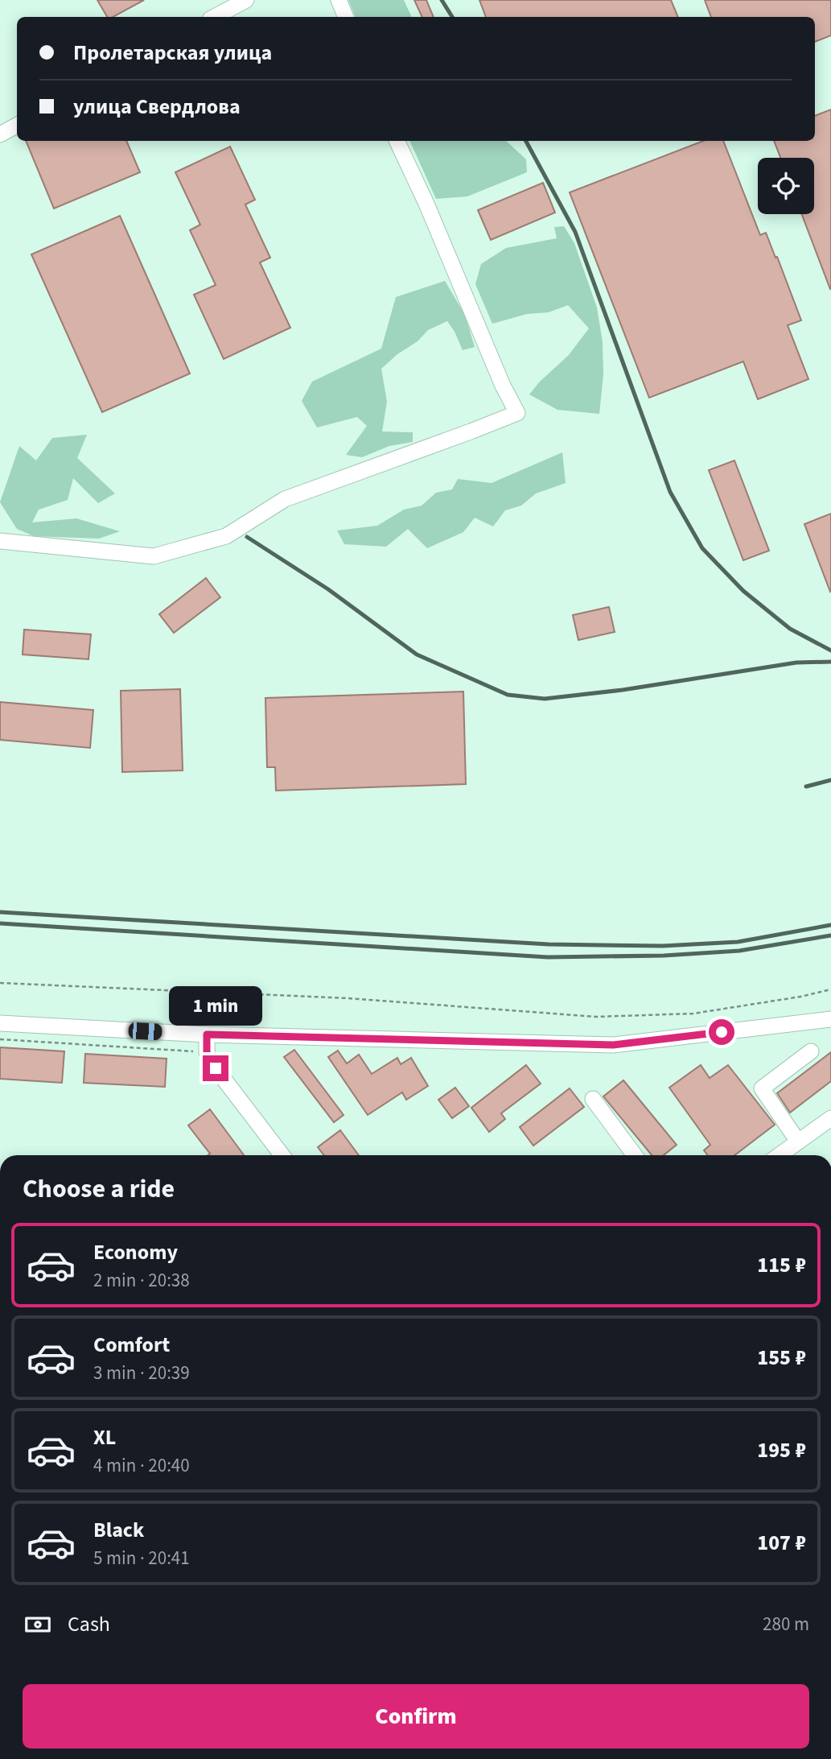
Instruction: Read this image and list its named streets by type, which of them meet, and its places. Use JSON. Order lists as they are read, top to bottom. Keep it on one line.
{"page":{"banner":["Пролетарская улица","улица Свердлова"],"bubble":"1 min","heading":"Choose a ride","list":[{"name":"Economy","note":"2 min · 20:38","value":"115 ₽"},{"name":"Comfort","note":"3 min · 20:39","value":"155 ₽"},{"name":"XL","note":"4 min · 20:40","value":"195 ₽"},{"name":"Black","note":"5 min · 20:41","value":"107 ₽"}],"pay":["Cash","280 m"],"buttons":"Confirm"}}
